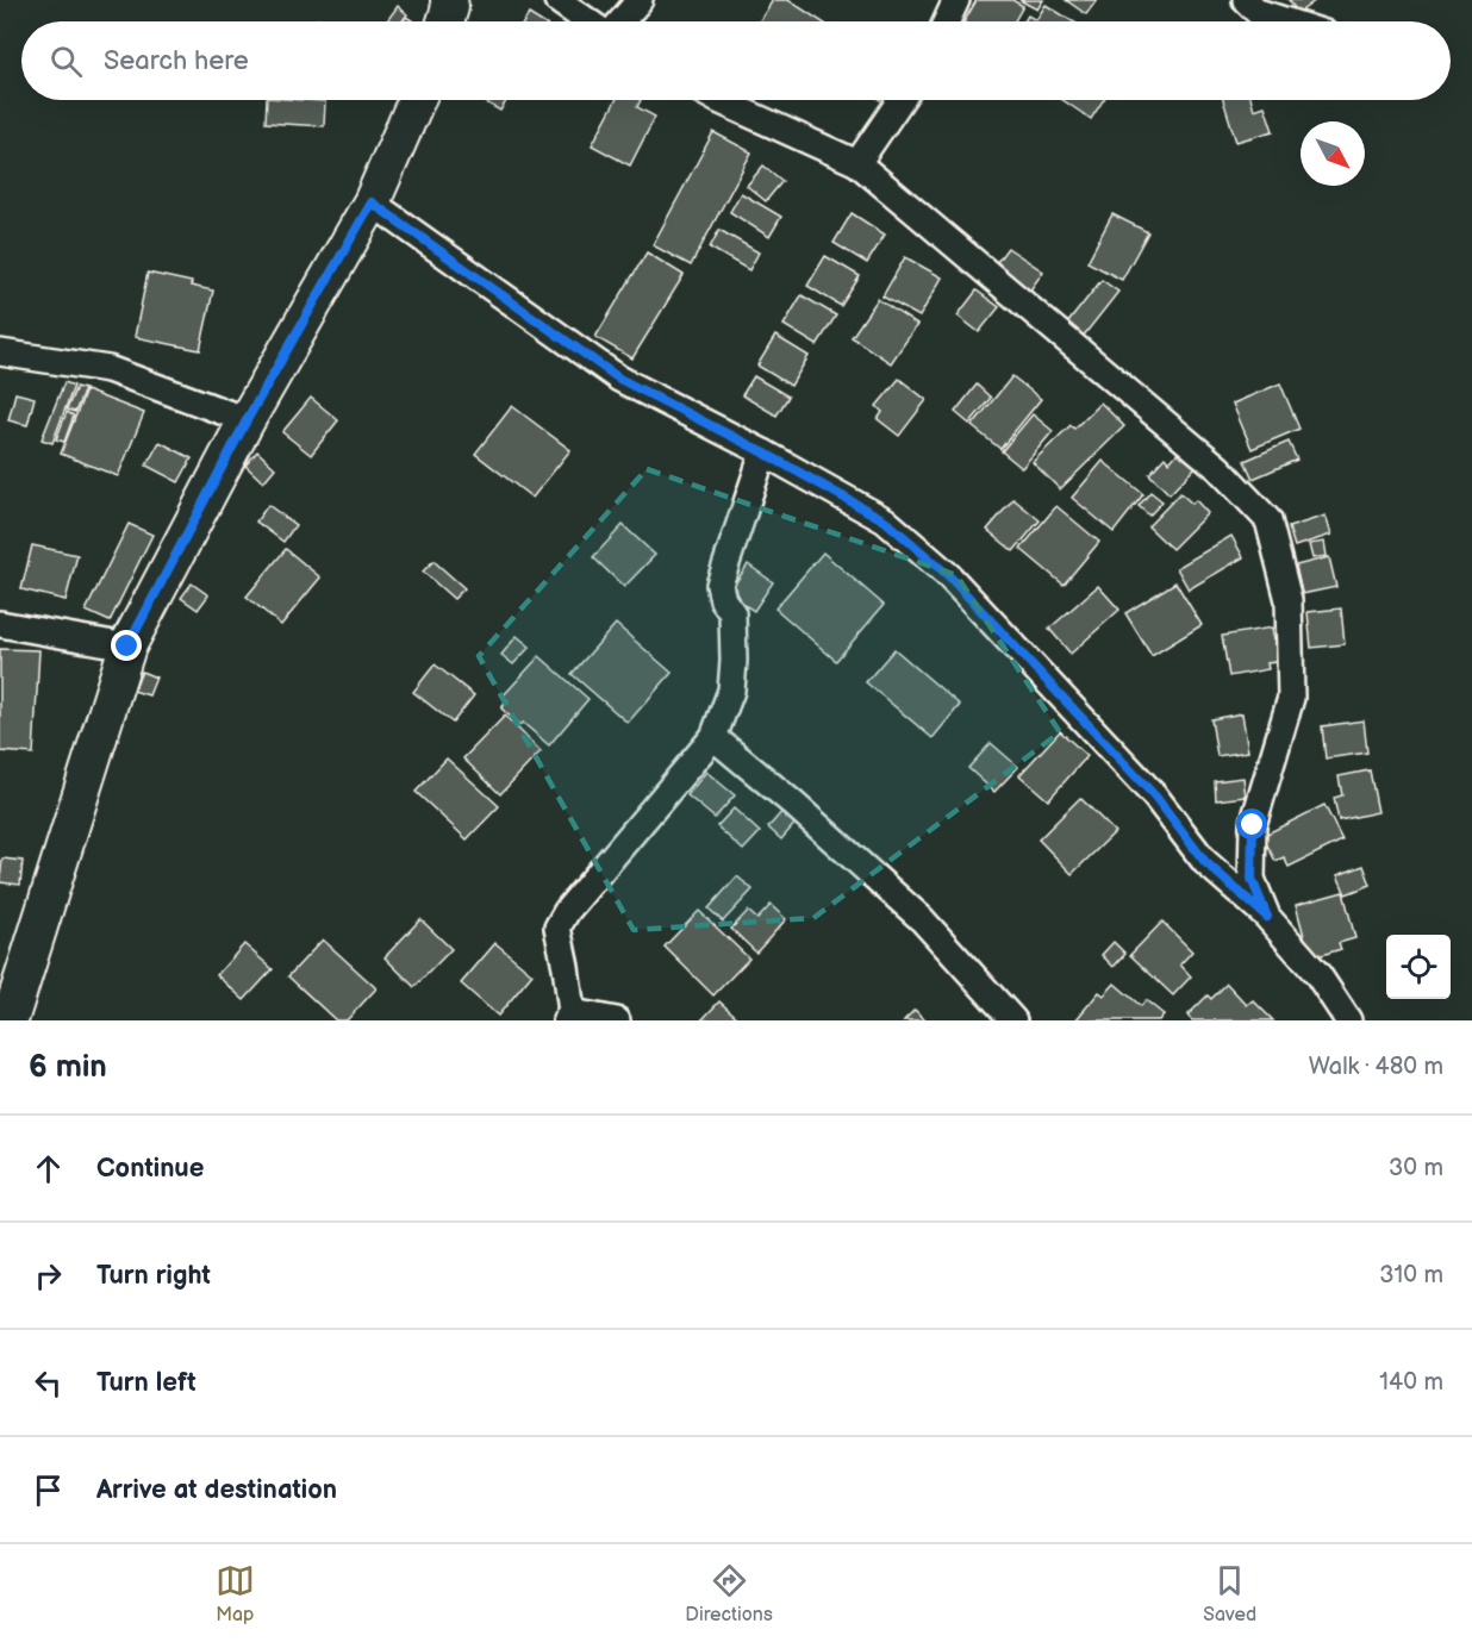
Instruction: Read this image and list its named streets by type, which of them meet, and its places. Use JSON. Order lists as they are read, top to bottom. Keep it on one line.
{"north":"bottom right","page":{"search":"Search here","heading":["6 min","Walk · 480 m"],"list":[["Continue","30 m"],["Turn right","310 m"],["Turn left","140 m"],"Arrive at destination"],"nav":["Map","Directions","Saved"]}}
